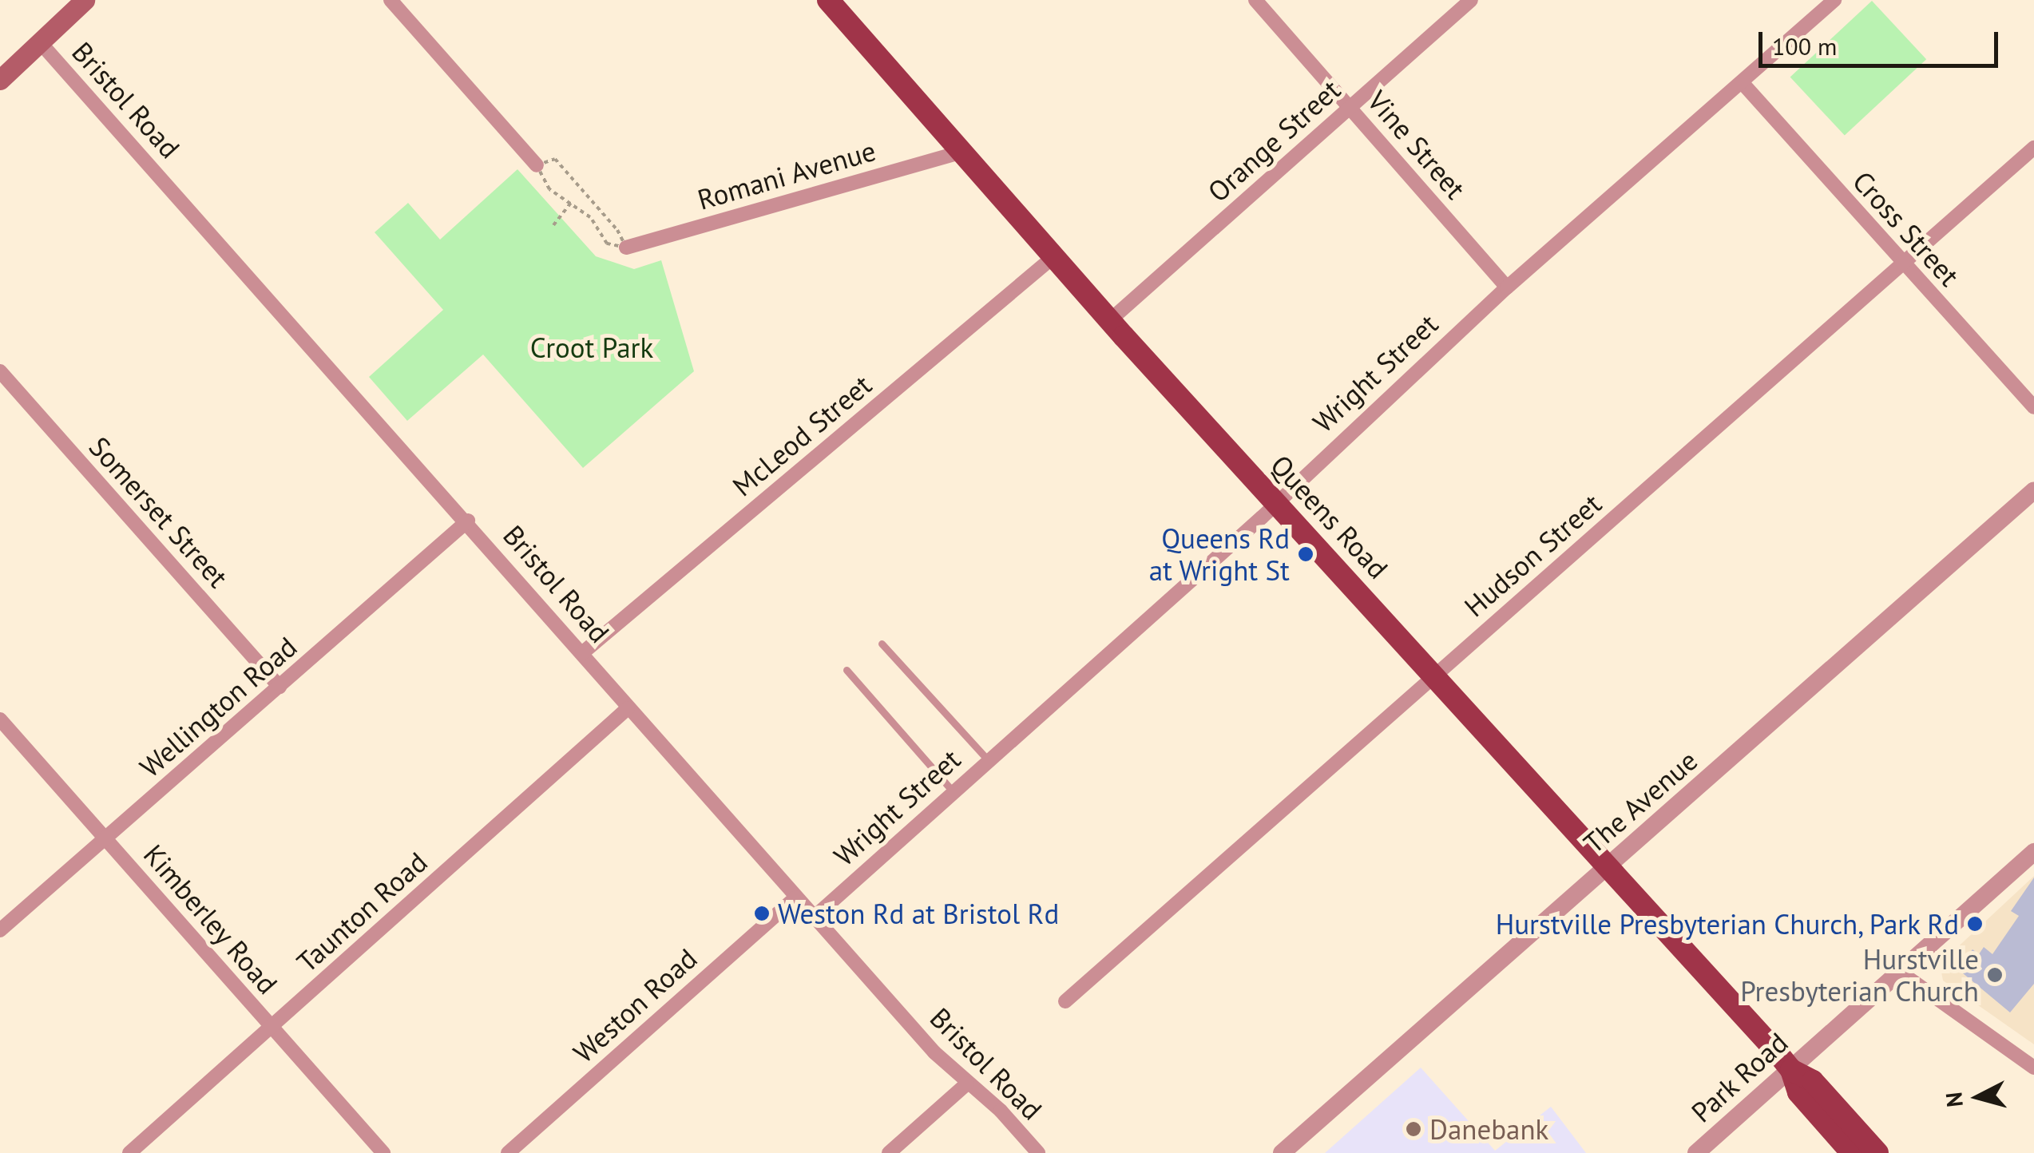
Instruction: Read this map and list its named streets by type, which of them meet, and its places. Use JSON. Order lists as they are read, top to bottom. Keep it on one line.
{"streets":{"main road":["Queens Road"],"street":["Bristol Road","Orange Street","Vine Street","Romani Avenue","Cross Street","Wright Street","McLeod Street","Somerset Street","Hudson Street","Wellington Road","The Avenue","Taunton Road","Kimberley Road","Weston Road","Park Road"]},"crossings":[["Bristol Road","Wright Street"],["Bristol Road","McLeod Street"],["Bristol Road","Wellington Road"],["Bristol Road","Taunton Road"],["Bristol Road","Weston Road"],["Orange Street","Vine Street"],["Orange Street","Queens Road"],["Vine Street","Wright Street"],["Romani Avenue","Queens Road"],["Cross Street","Wright Street"],["Cross Street","Hudson Street"],["Wright Street","Queens Road"],["McLeod Street","Queens Road"],["Somerset Street","Wellington Road"],["Queens Road","Hudson Street"],["Queens Road","The Avenue"],["Queens Road","Park Road"],["Wellington Road","Kimberley Road"],["Taunton Road","Kimberley Road"]],"parks":["Croot Park"],"places":["Queens Rd at Wright St","Weston Rd at Bristol Rd","Hurstville Presbyterian Church, Park Rd","Hurstville Presbyterian Church","Danebank"],"scale_bar":"100 m","north":"left"}
